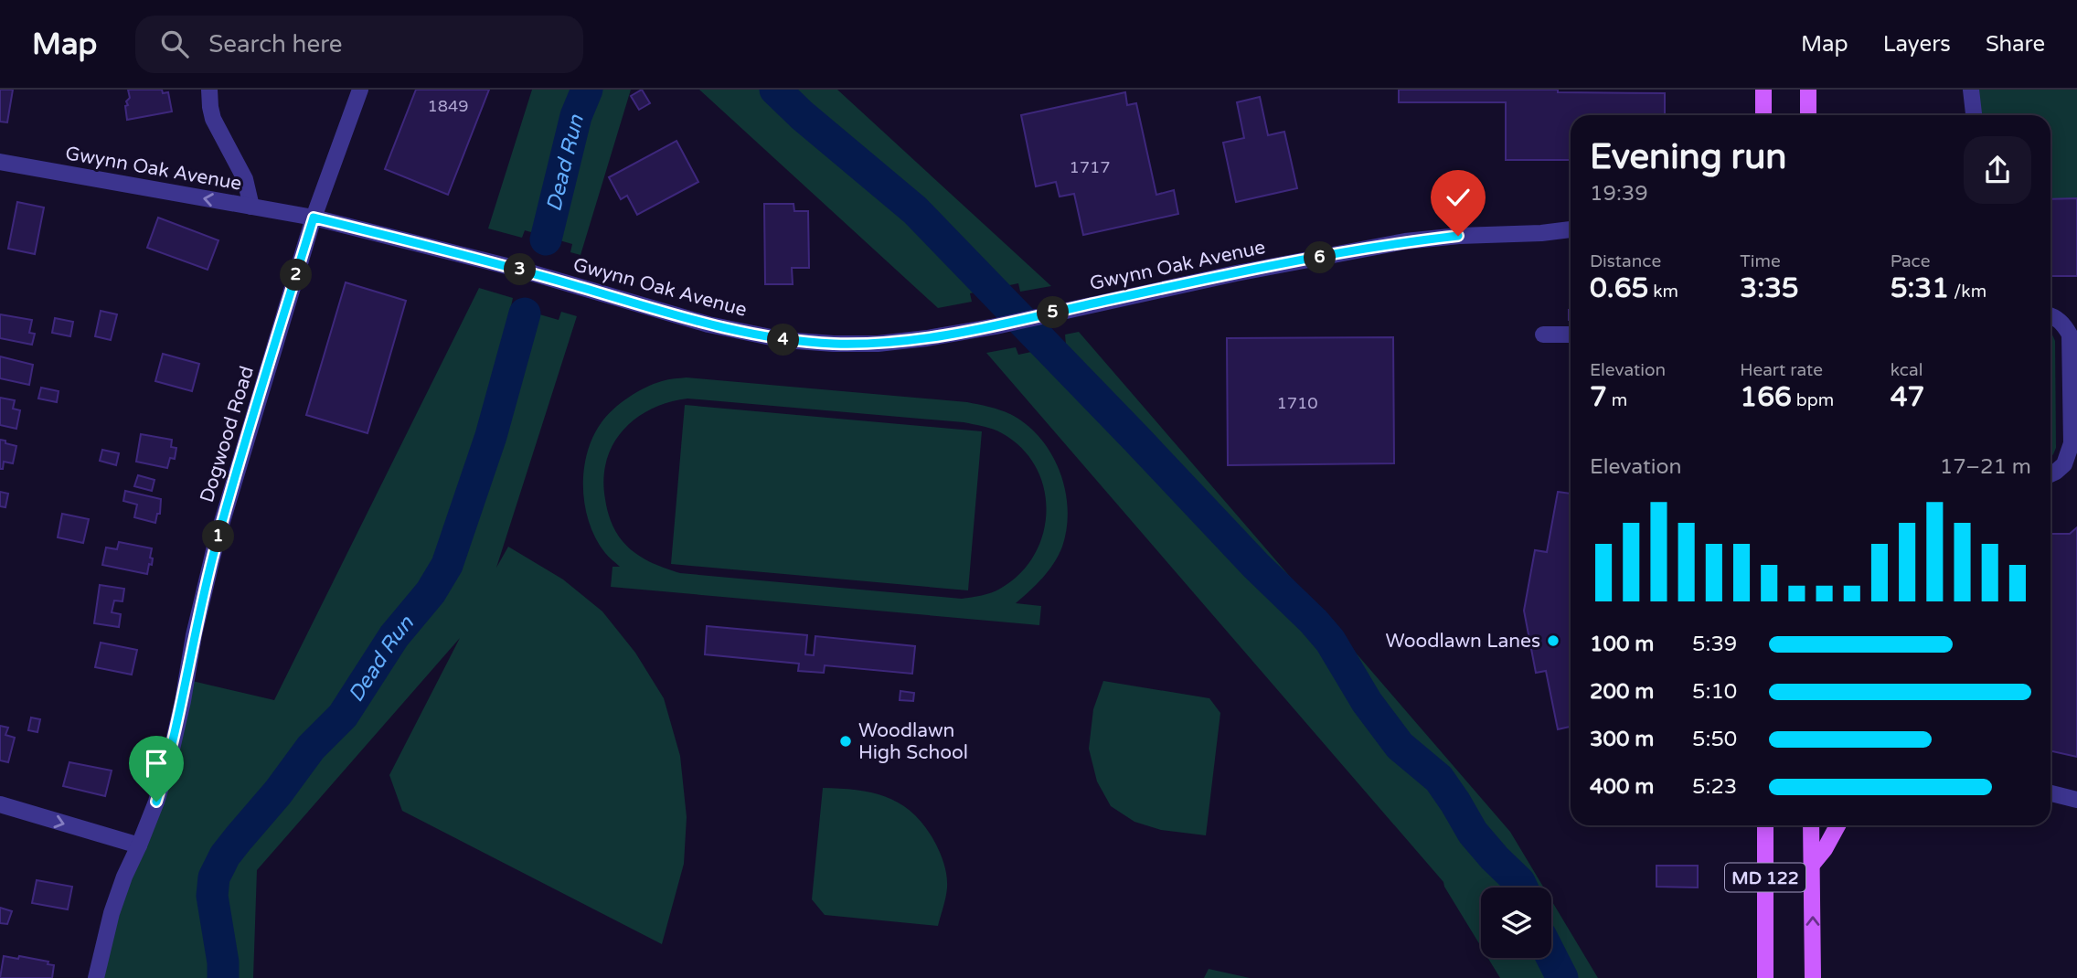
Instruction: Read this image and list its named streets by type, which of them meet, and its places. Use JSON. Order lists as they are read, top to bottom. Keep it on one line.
{"streets":{"main road":["MD 122"],"street":["Gwynn Oak Avenue","Dogwood Road"]},"crossings":[["Gwynn Oak Avenue","Dogwood Road"]],"water":["Dead Run"],"places":["Woodlawn Lanes","Woodlawn High School"],"house_numbers":["1849","1717","1710"],"page":{"header":"Map","search":"Search here","nav":["Map","Layers","Share"],"heading":["Evening run","19:39"],"stats":[["Distance","0.65 km"],["Time","3:35"],["Pace","5:31 /km"],["Elevation","7 m"],["Heart rate","166 bpm"],["kcal","47"]],"pins":["6","3","2","5","4","1"],"chart":["Elevation","17–21 m"],"list":[{"name":"100 m","note":"5:39"},{"name":"200 m","note":"5:10"},{"name":"300 m","note":"5:50"},{"name":"400 m","note":"5:23"}]}}
